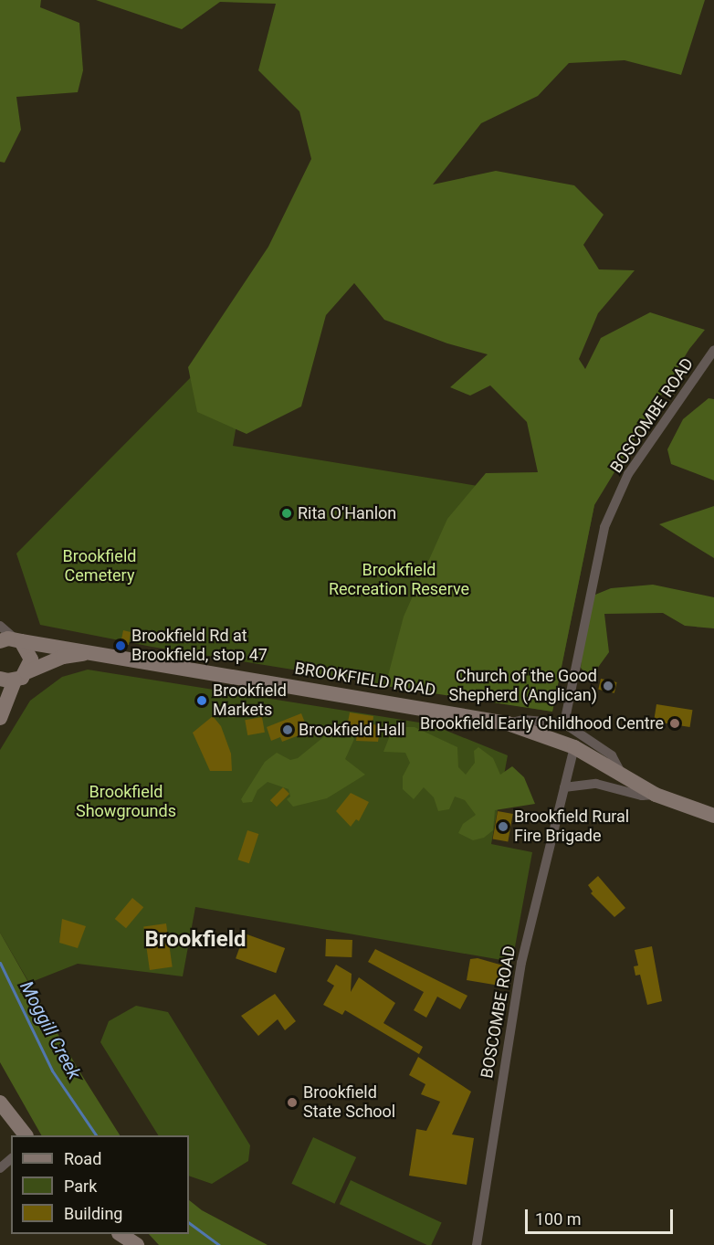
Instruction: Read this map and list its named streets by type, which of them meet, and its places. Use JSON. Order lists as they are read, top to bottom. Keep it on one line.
{"streets":{"main road":["BROOKFIELD ROAD"],"street":["BOSCOMBE ROAD"]},"crossings":[["BOSCOMBE ROAD","BROOKFIELD ROAD"]],"districts":["Brookfield"],"water":["Moggill Creek"],"parks":["Brookfield Cemetery","Brookfield Recreation Reserve","Brookfield Showgrounds"],"places":["Rita O'Hanlon","Brookfield Rd at Brookfield, stop 47","Church of the Good Shepherd (Anglican)","Brookfield Markets","Brookfield Early Childhood Centre","Brookfield Hall","Brookfield Rural Fire Brigade","Brookfield State School"],"legend":["Road","Park","Building"],"scale_bar":"100 m"}
